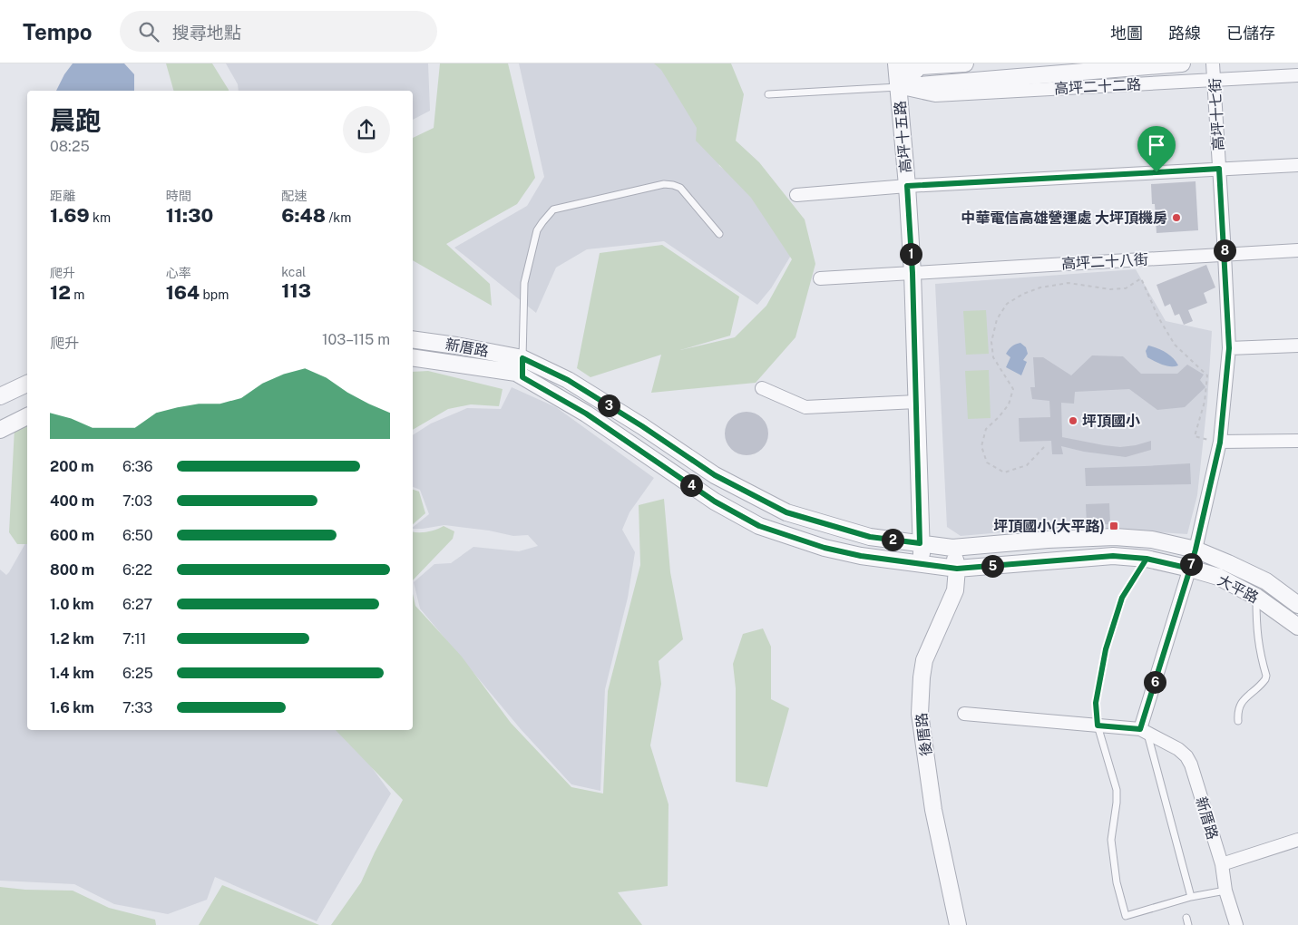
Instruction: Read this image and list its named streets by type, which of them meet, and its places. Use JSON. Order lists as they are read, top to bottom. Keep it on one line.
{"streets":{"street":["高坪二十二路","高坪十七街","高坪十五路","高坪二十八街","新厝路","大平路","後厝路"]},"crossings":[["高坪二十二路","高坪十七街"],["高坪二十二路","高坪十五路"],["高坪十七街","高坪二十八街"],["高坪十七街","大平路"],["高坪十五路","高坪二十八街"],["高坪十五路","大平路"],["新厝路","大平路"],["大平路","後厝路"]],"places":{"other":["中華電信高雄營運處 大坪頂機房","坪頂國小"],"transit":["坪頂國小(大平路)"]},"page":{"header":"Tempo","search":"搜尋地點","nav":["地圖","路線","已儲存"],"heading":["晨跑","08:25"],"stats":[["距離","1.69 km"],["時間","11:30"],["配速","6:48 /km"],["爬升","12 m"],["心率","164 bpm"],["kcal","113"]],"pins":["8","1","3","4","2","7","5","6"],"chart":["爬升","103–115 m"],"list":[{"name":"200 m","note":"6:36"},{"name":"400 m","note":"7:03"},{"name":"600 m","note":"6:50"},{"name":"800 m","note":"6:22"},{"name":"1.0 km","note":"6:27"},{"name":"1.2 km","note":"7:11"},{"name":"1.4 km","note":"6:25"},{"name":"1.6 km","note":"7:33"}]}}
